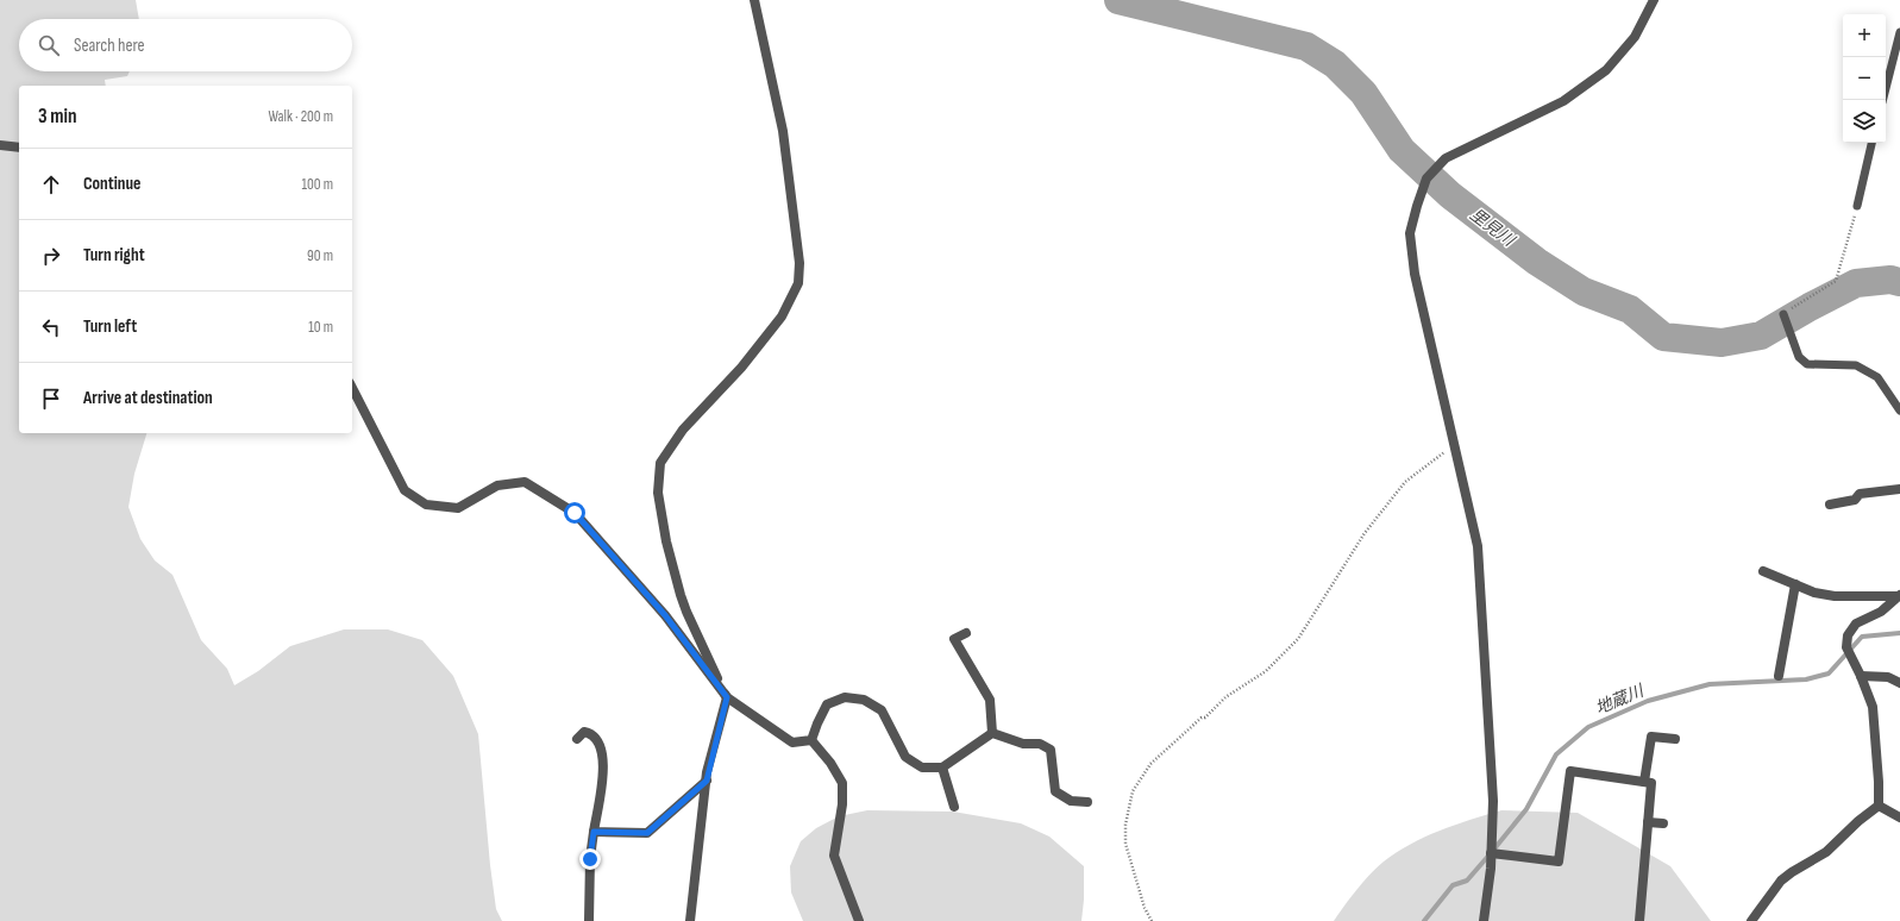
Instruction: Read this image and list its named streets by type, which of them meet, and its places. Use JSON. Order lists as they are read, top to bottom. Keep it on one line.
{"water":["里見川","地蔵川"],"page":{"map_buttons":["+","−"],"search":"Search here","heading":["3 min","Walk · 200 m"],"list":[["Continue","100 m"],["Turn right","90 m"],["Turn left","10 m"],"Arrive at destination"]}}
